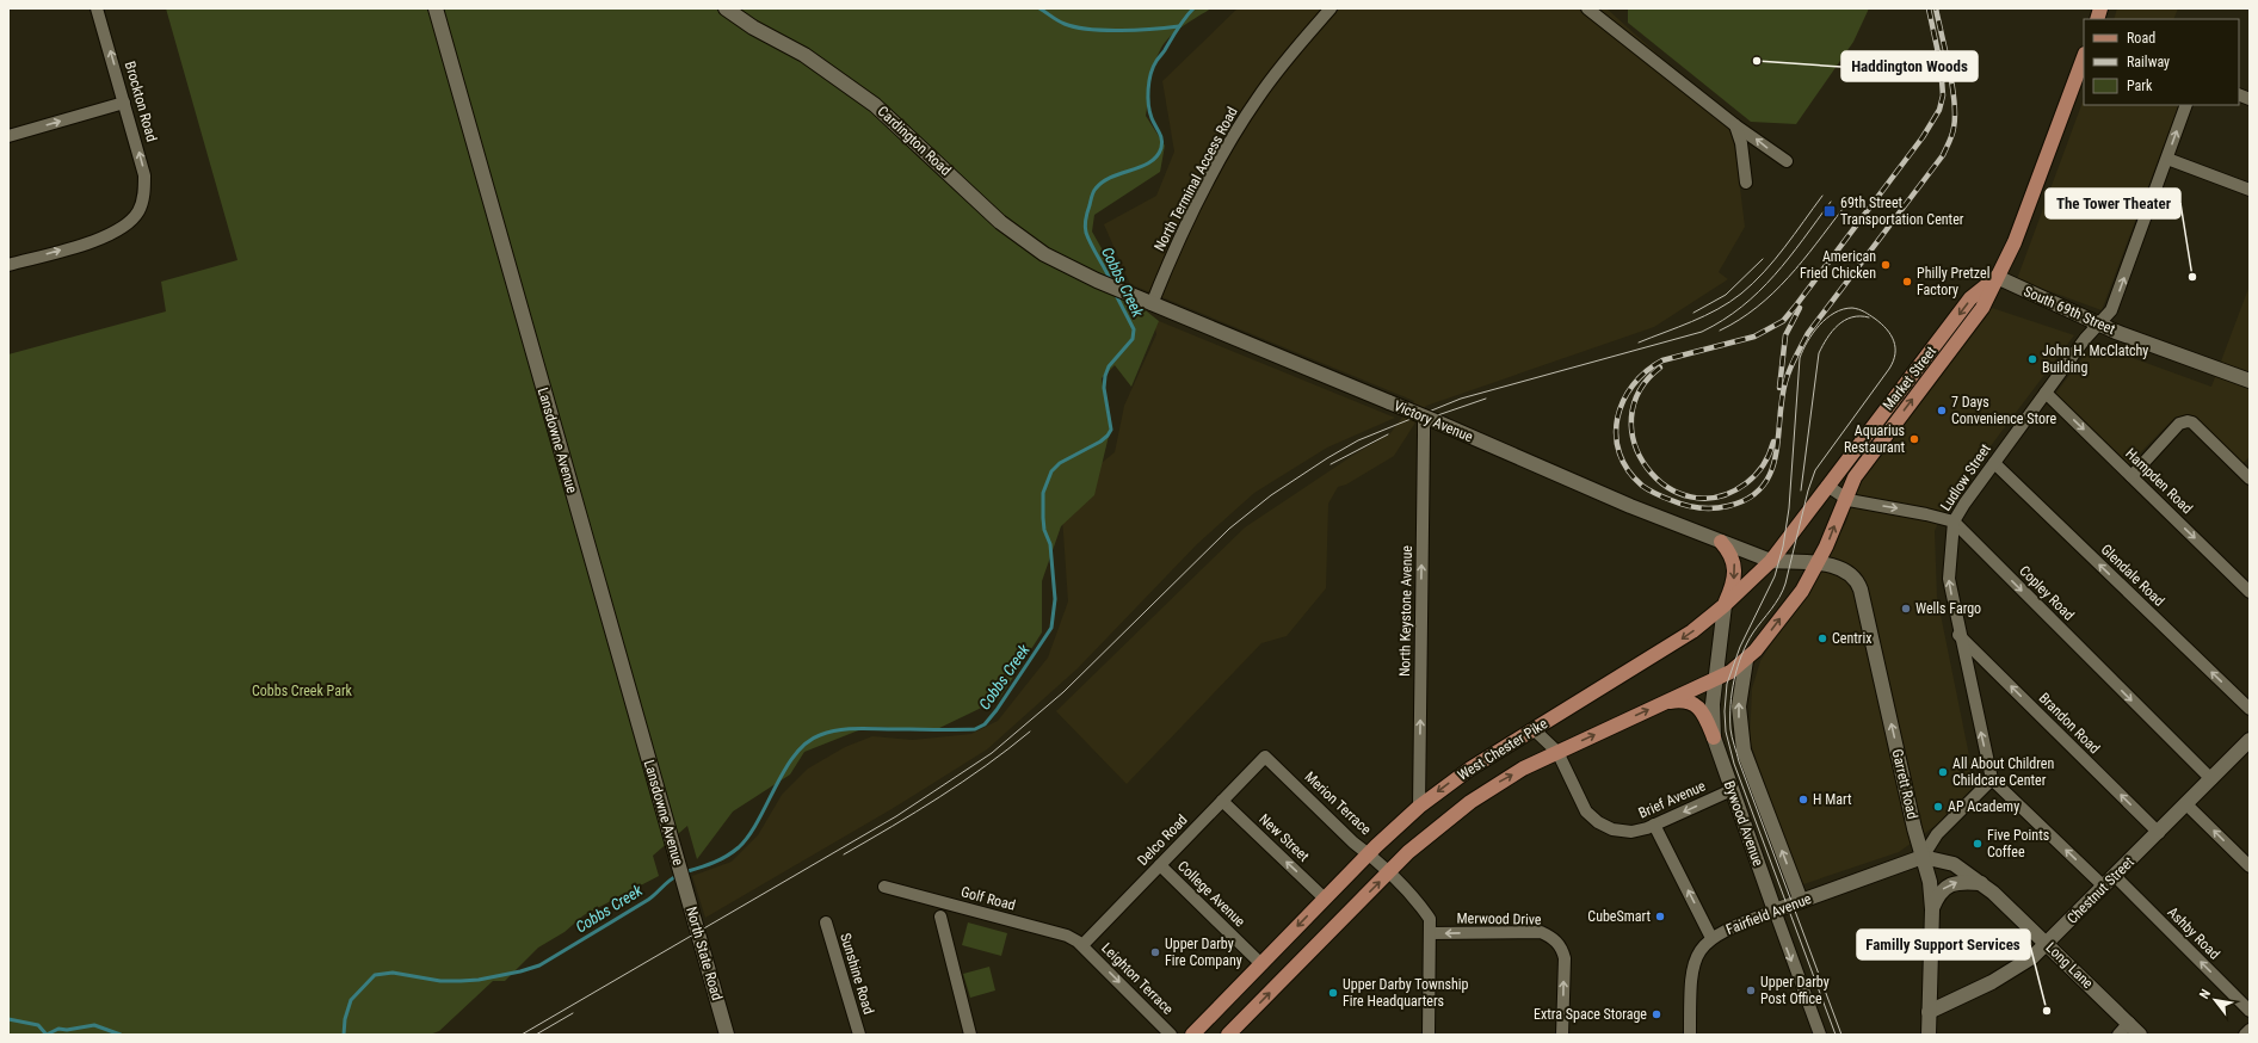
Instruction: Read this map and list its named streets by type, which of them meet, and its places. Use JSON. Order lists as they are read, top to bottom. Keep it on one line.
{"streets":{"main road":["Market Street","West Chester Pike"],"street":["Brockton Road","Cardington Road","North Terminal Access Road","South 69th Street","Victory Avenue","Lansdowne Avenue","Ludlow Street","Hampden Road","Glendale Road","Copley Road","North Keystone Avenue","Brandon Road","Garrett Road","Brief Avenue","Merion Terrace","Bywood Avenue","New Street","Delco Road","Chestnut Street","College Avenue","Golf Road","Fairfield Avenue","Merwood Drive","Ashby Road","North State Road","Long Lane","Sunshine Road","Leighton Terrace"]},"crossings":[["Cardington Road","Victory Avenue"],["North Terminal Access Road","Victory Avenue"],["South 69th Street","Market Street"],["South 69th Street","Ludlow Street"],["Market Street","West Chester Pike"],["Victory Avenue","North Keystone Avenue"],["Victory Avenue","West Chester Pike"],["Victory Avenue","Garrett Road"],["Lansdowne Avenue","North State Road"],["Ludlow Street","Hampden Road"],["Ludlow Street","Glendale Road"],["Ludlow Street","Copley Road"],["Ludlow Street","Brandon Road"],["Copley Road","Chestnut Street"],["North Keystone Avenue","West Chester Pike"],["Brandon Road","Chestnut Street"],["West Chester Pike","Garrett Road"],["West Chester Pike","Brief Avenue"],["West Chester Pike","Merion Terrace"],["West Chester Pike","Bywood Avenue"],["West Chester Pike","New Street"],["West Chester Pike","College Avenue"],["Garrett Road","Chestnut Street"],["Garrett Road","Fairfield Avenue"],["Garrett Road","Long Lane"],["Brief Avenue","Bywood Avenue"],["Merion Terrace","Delco Road"],["Merion Terrace","Merwood Drive"],["Bywood Avenue","Fairfield Avenue"],["New Street","Delco Road"],["Delco Road","College Avenue"],["Delco Road","Golf Road"],["Delco Road","Leighton Terrace"],["Chestnut Street","Ashby Road"],["Chestnut Street","Long Lane"],["Golf Road","Leighton Terrace"],["Fairfield Avenue","Long Lane"]],"one_way":["Ludlow Street","Hampden Road","Glendale Road","Copley Road","North Keystone Avenue","Garrett Road","New Street","Leighton Terrace"],"water":["Cobbs Creek"],"parks":["Cobbs Creek Park"],"places":{"other":["Haddington Woods","American Fried Chicken","The Tower Theater","Philly Pretzel Factory","John H. McClatchy Building","7 Days Convenience Store","Aquarius Restaurant","Wells Fargo","Centrix","All About Children Childcare Center","H Mart","AP Academy","Five Points Coffee","CubeSmart","Upper Darby Fire Company","Upper Darby Post Office","Upper Darby Township Fire Headquarters","Familly Support Services","Extra Space Storage"],"transit":["69th Street Transportation Center"]},"legend":["Road","Railway","Park"],"north":"top left"}
